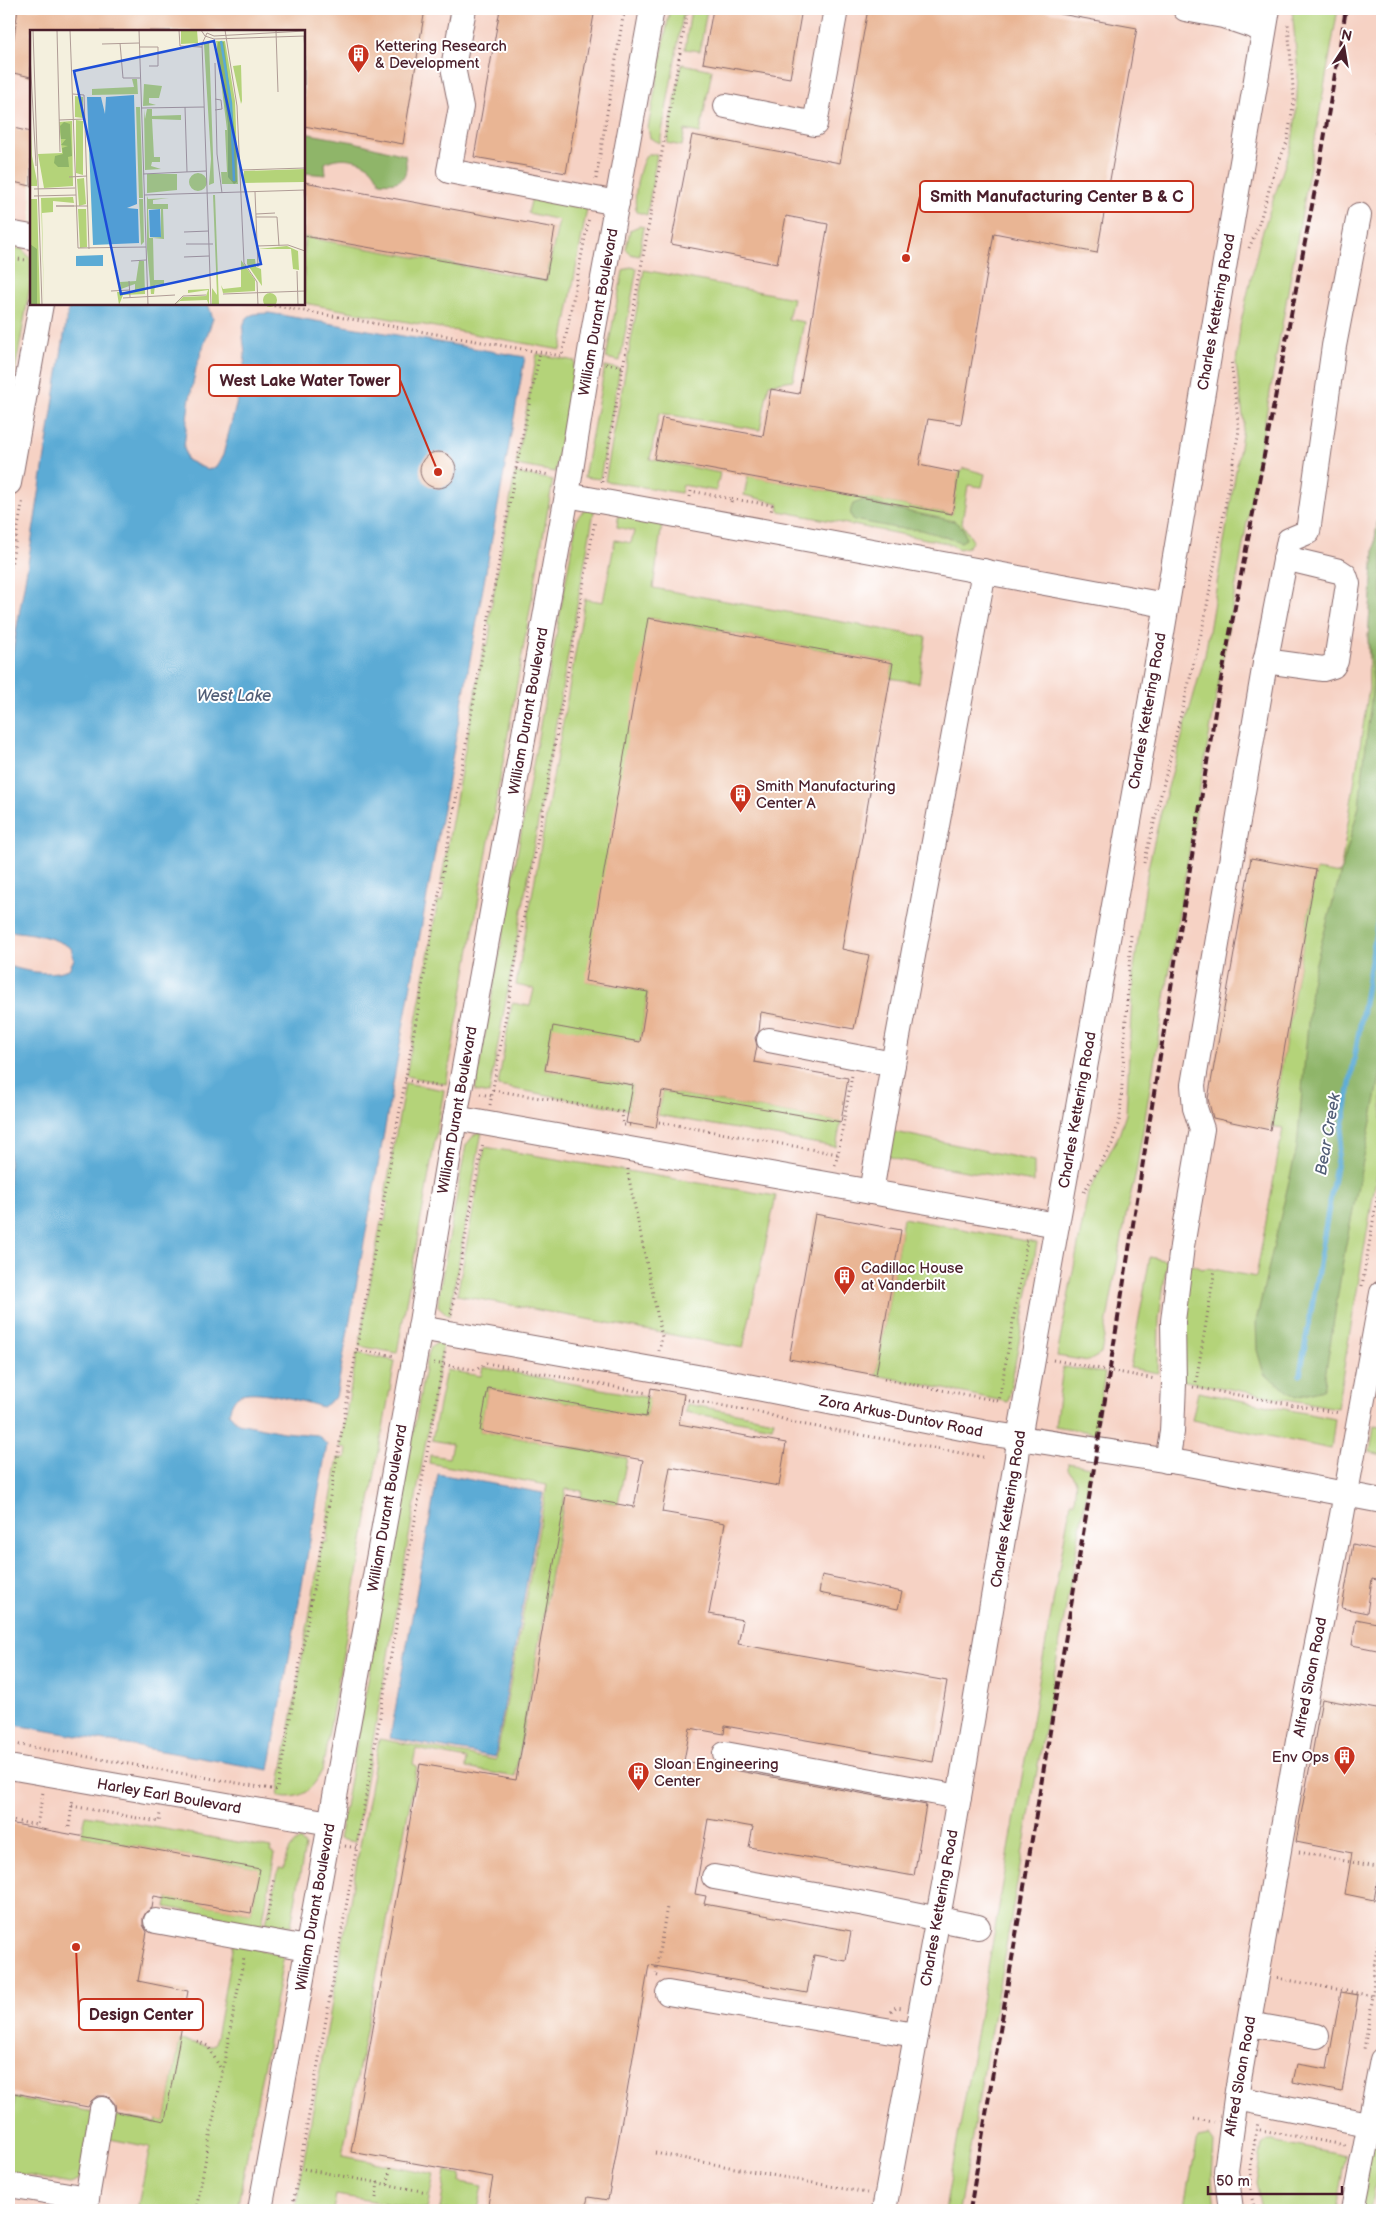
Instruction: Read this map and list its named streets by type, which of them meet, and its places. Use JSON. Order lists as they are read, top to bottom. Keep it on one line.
{"streets":{"lane":["William Durant Boulevard","Charles Kettering Road","Zora Arkus-Duntov Road","Alfred Sloan Road","Harley Earl Boulevard"]},"crossings":[["William Durant Boulevard","Zora Arkus-Duntov Road"],["William Durant Boulevard","Harley Earl Boulevard"],["Charles Kettering Road","Zora Arkus-Duntov Road"],["Zora Arkus-Duntov Road","Alfred Sloan Road"]],"water":["West Lake","Bear Creek"],"places":{"building":["Kettering Research & Development","Smith Manufacturing Center A","Cadillac House at Vanderbilt","Env Ops","Sloan Engineering Center"],"other":["Smith Manufacturing Center B & C","West Lake Water Tower","Design Center"]},"scale_bar":"50 m","north":"top"}
